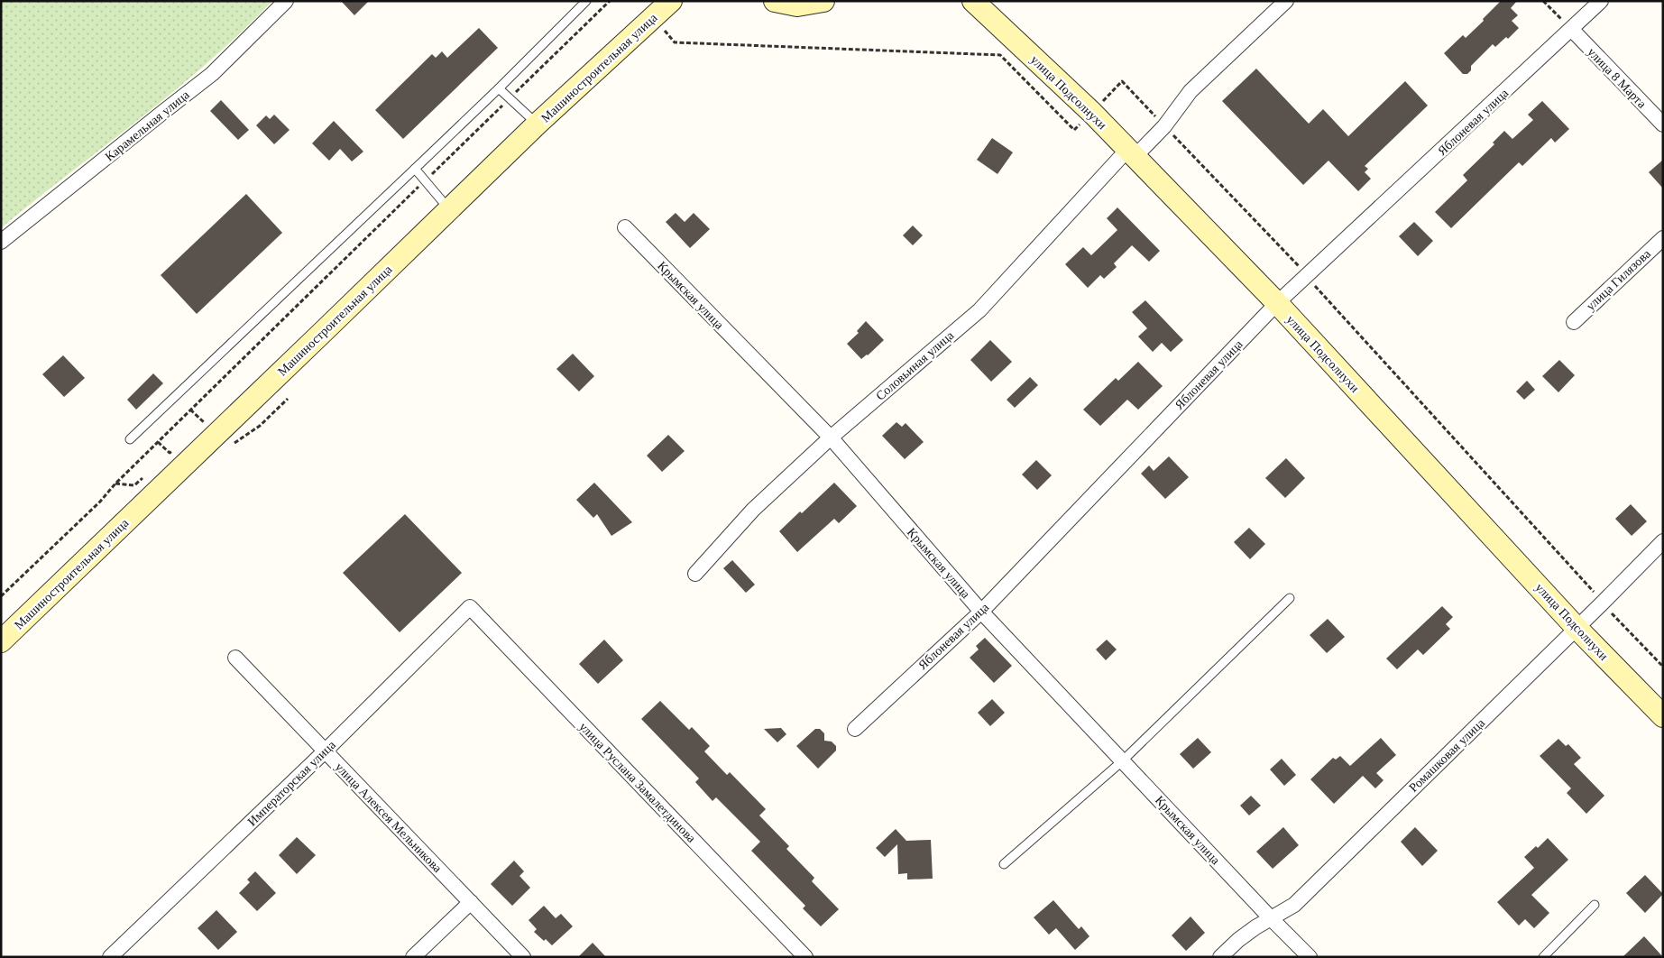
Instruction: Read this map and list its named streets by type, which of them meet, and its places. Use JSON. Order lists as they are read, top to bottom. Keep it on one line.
{"streets":{"street":["Машиностроительная улица","улица 8 Марта","улица Подсолнухи","Яблоневая улица","Карамельная улица","улица Гилязова","Крымская улица","Соловьиная улица","Ромашковая улица","улица Руслана Замалетдинова","Императорская улица","улица Алексея Мельникова"]},"crossings":[["улица 8 Марта","Яблоневая улица"],["улица Подсолнухи","Яблоневая улица"],["улица Подсолнухи","Соловьиная улица"],["улица Подсолнухи","Ромашковая улица"],["Яблоневая улица","Крымская улица"],["Крымская улица","Соловьиная улица"],["Крымская улица","Ромашковая улица"],["улица Руслана Замалетдинова","Императорская улица"],["Императорская улица","улица Алексея Мельникова"]]}
